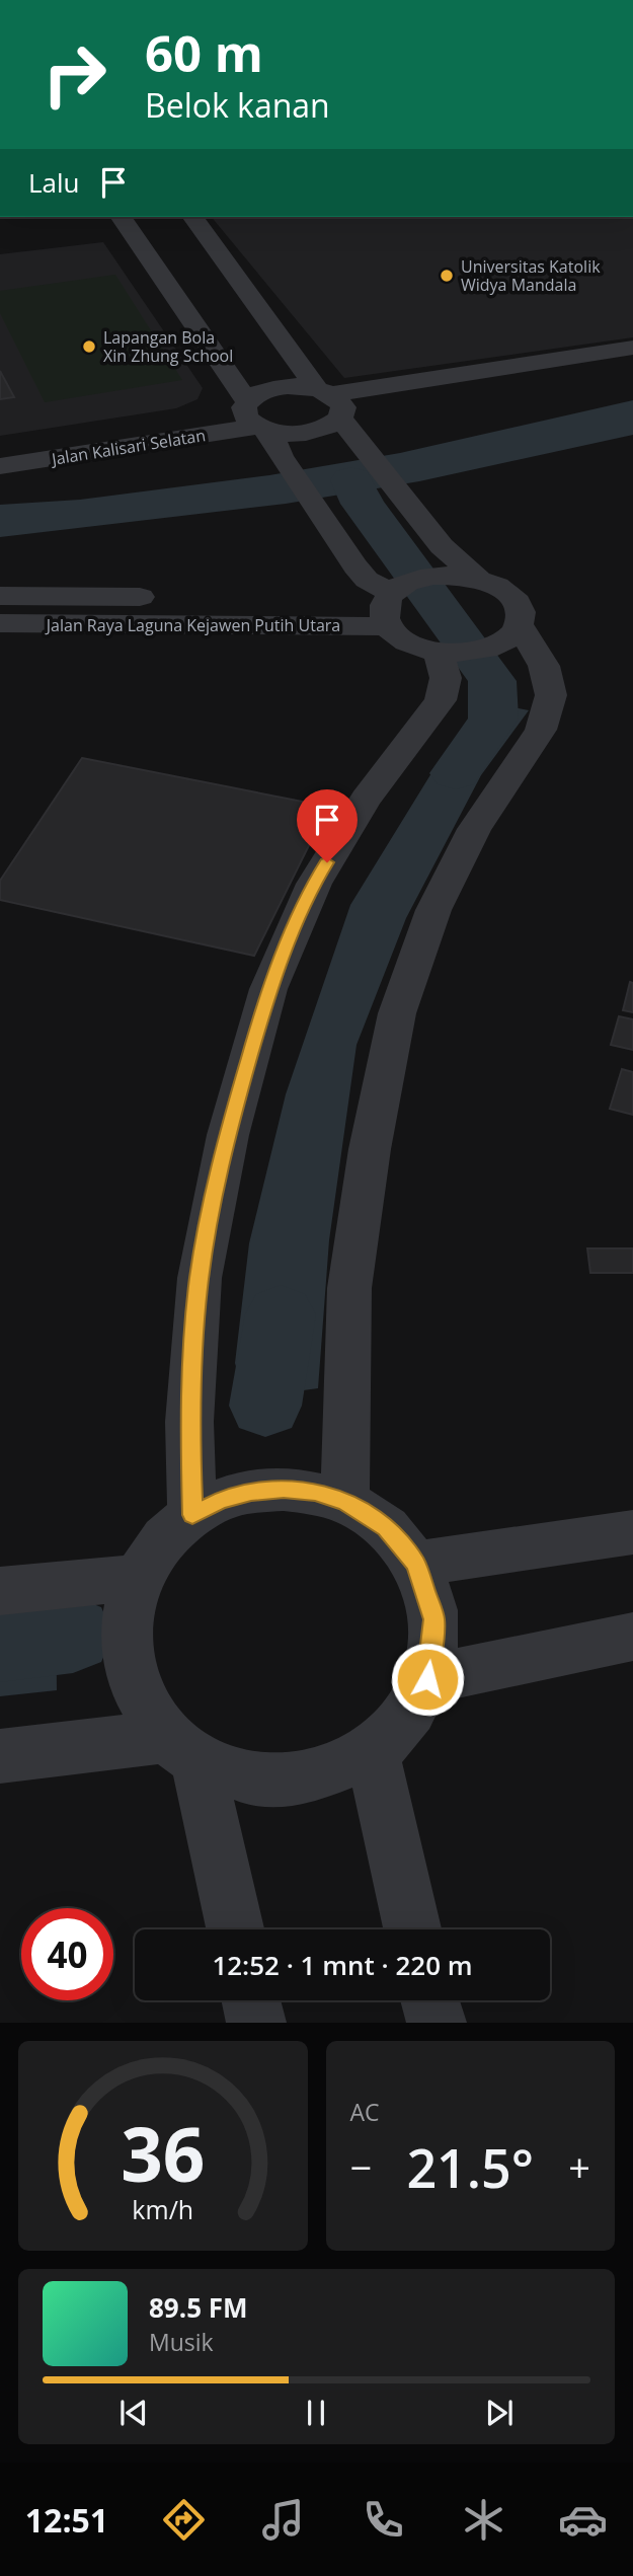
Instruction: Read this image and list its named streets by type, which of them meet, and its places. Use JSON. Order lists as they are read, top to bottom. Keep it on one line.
{"streets":{"street":["Jalan Kalisari Selatan","Jalan Raya Laguna Kejawen Putih Utara"]},"places":["Universitas Katolik Widya Mandala","Lapangan Bola Xin Zhung School"],"page":{"turn":["60 m","Belok kanan"],"then":"Lalu","limit":"40","trip":"12:52 · 1 mnt · 220 m","tile":"AC","heat":["−","21.5°","+"],"song":["89.5 FM","Musik"],"tabs":"12:51","gauge":["36","km/h"]}}
